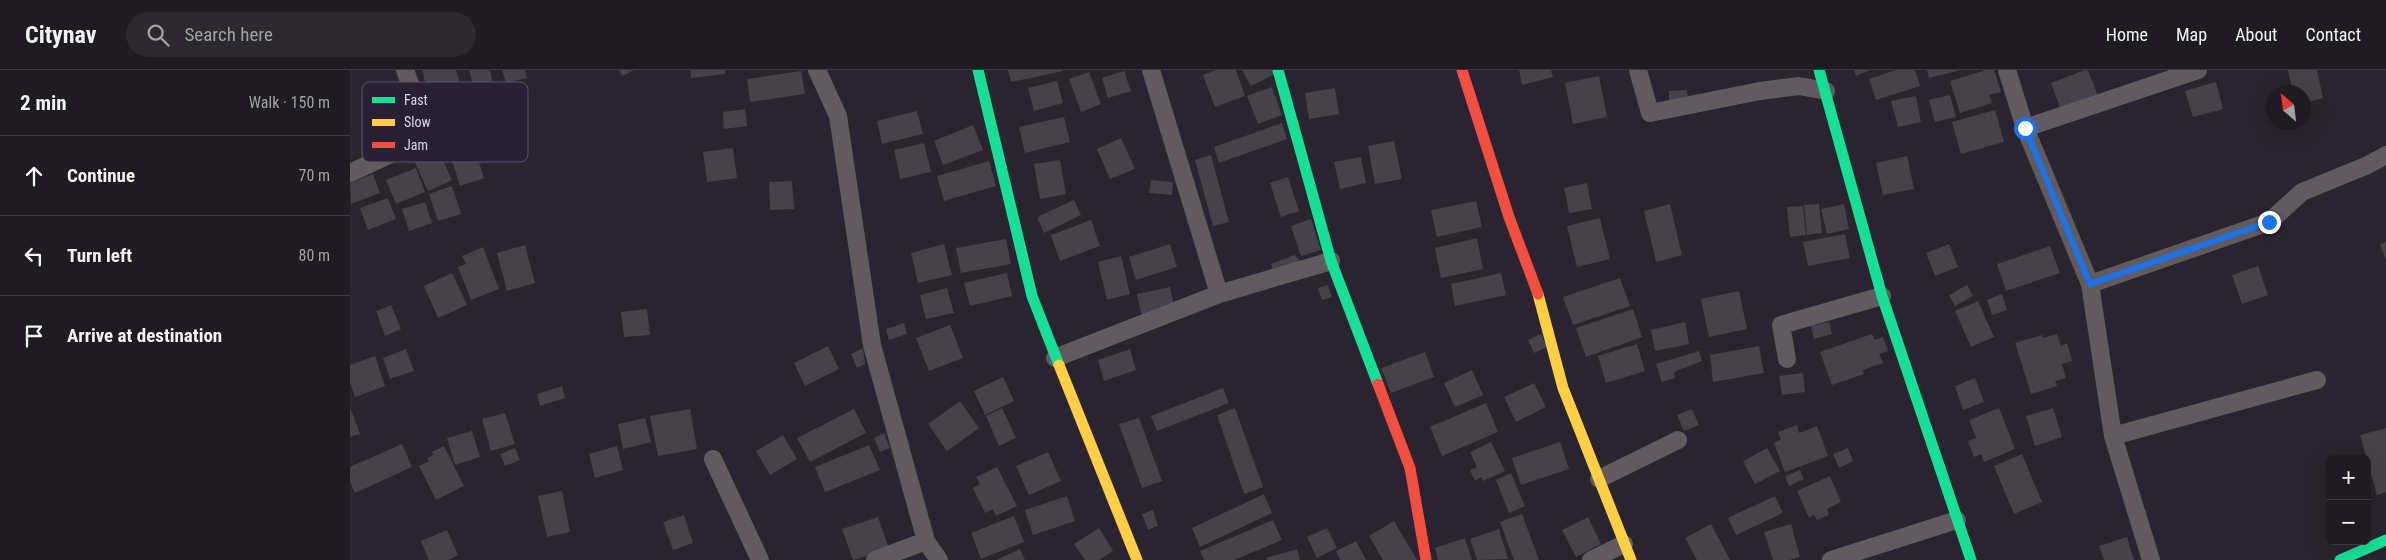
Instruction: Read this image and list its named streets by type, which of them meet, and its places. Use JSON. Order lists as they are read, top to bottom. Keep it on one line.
{"legend":["Fast","Slow","Jam"],"north":"top left","page":{"header":"Citynav","search":"Search here","nav":["Home","Map","About","Contact"],"heading":["2 min","Walk · 150 m"],"list":[["Continue","70 m"],["Turn left","80 m"],"Arrive at destination"],"map_buttons":["+","−"]}}
